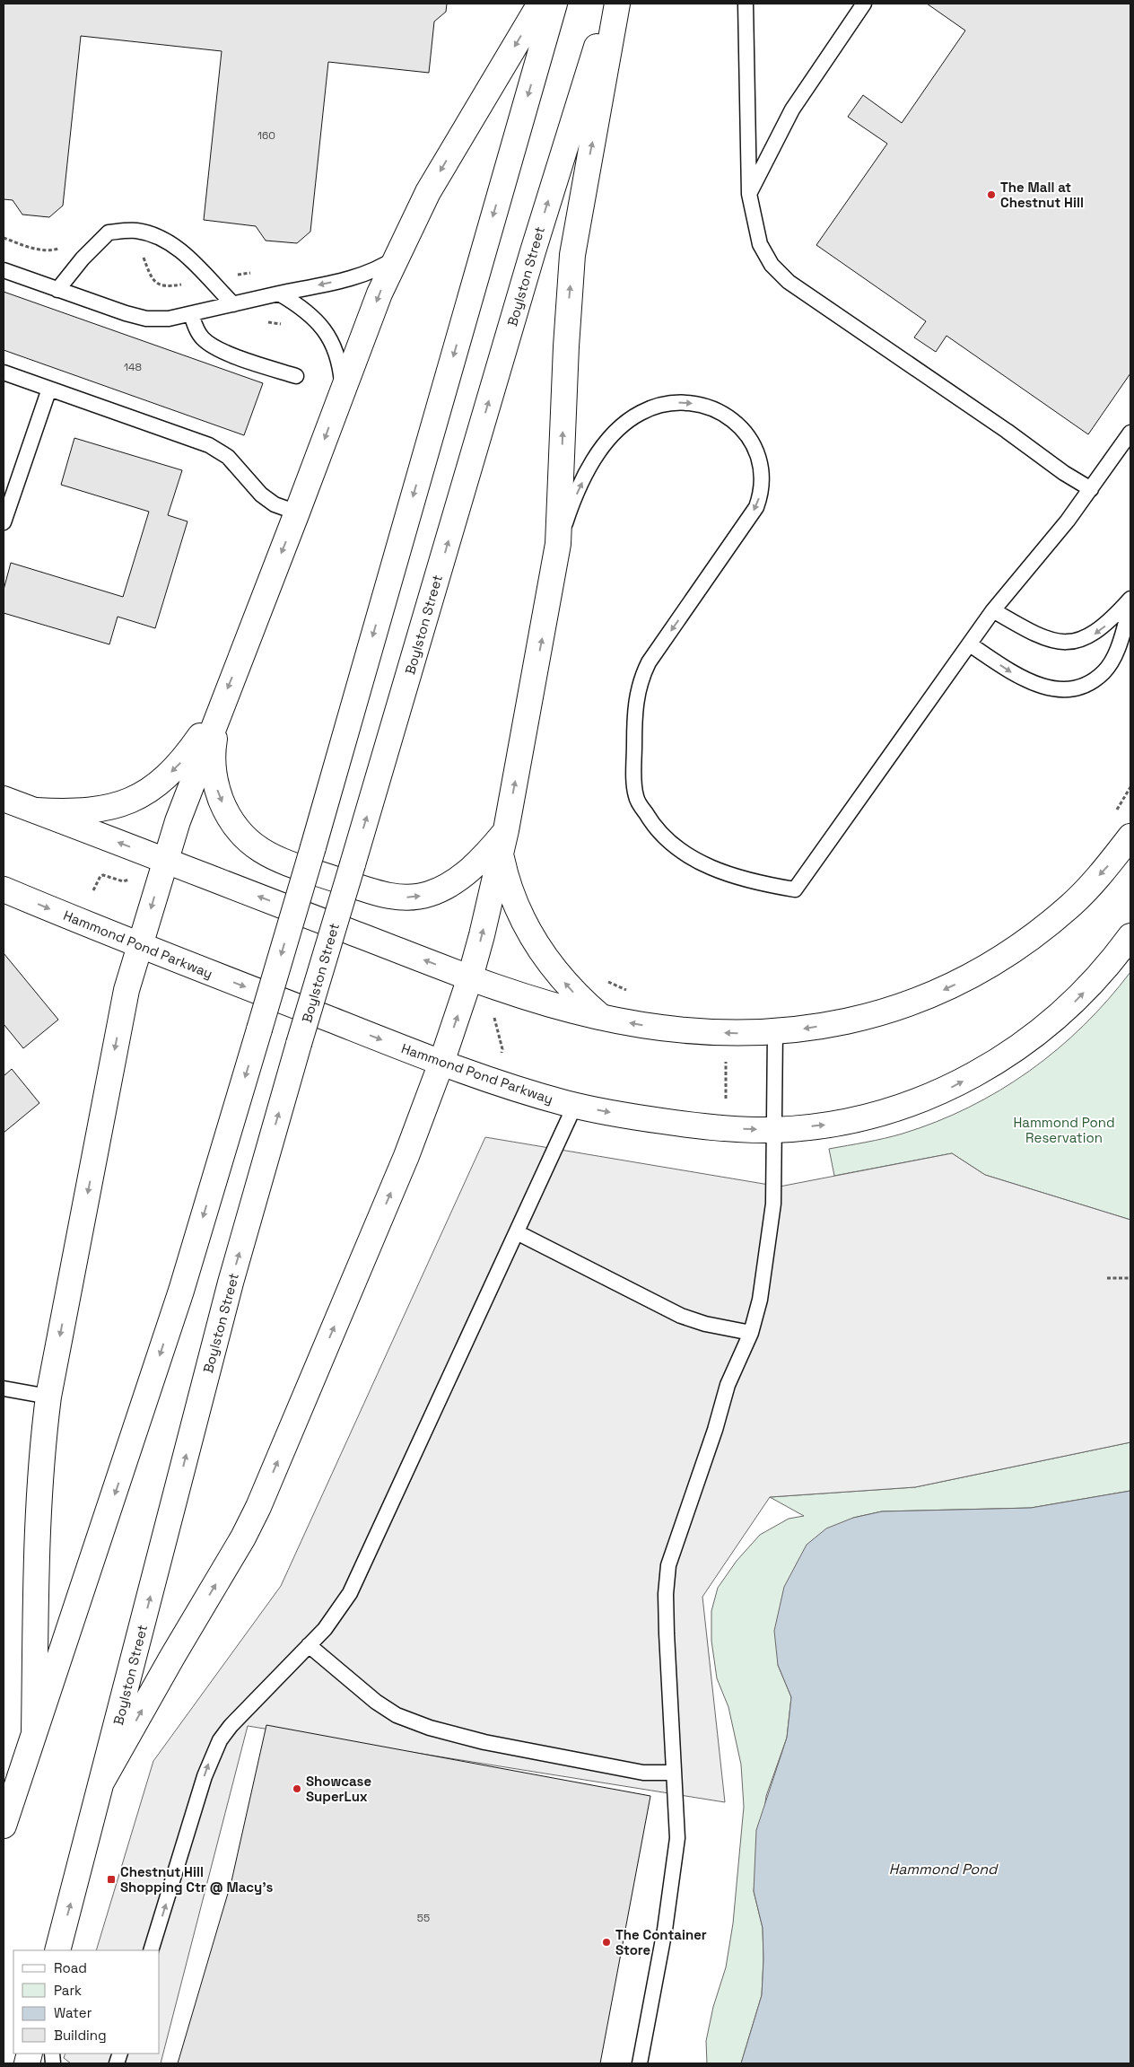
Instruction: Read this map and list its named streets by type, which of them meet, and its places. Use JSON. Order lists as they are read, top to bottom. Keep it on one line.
{"streets":{"main road":["Boylston Street","Hammond Pond Parkway"]},"water":["Hammond Pond"],"parks":["Hammond Pond Reservation"],"places":{"other":["The Mall at Chestnut Hill","Showcase SuperLux","The Container Store"],"transit":["Chestnut Hill Shopping Ctr @ Macy's"]},"house_numbers":["160","148","55"],"legend":["Road","Park","Water","Building"]}
